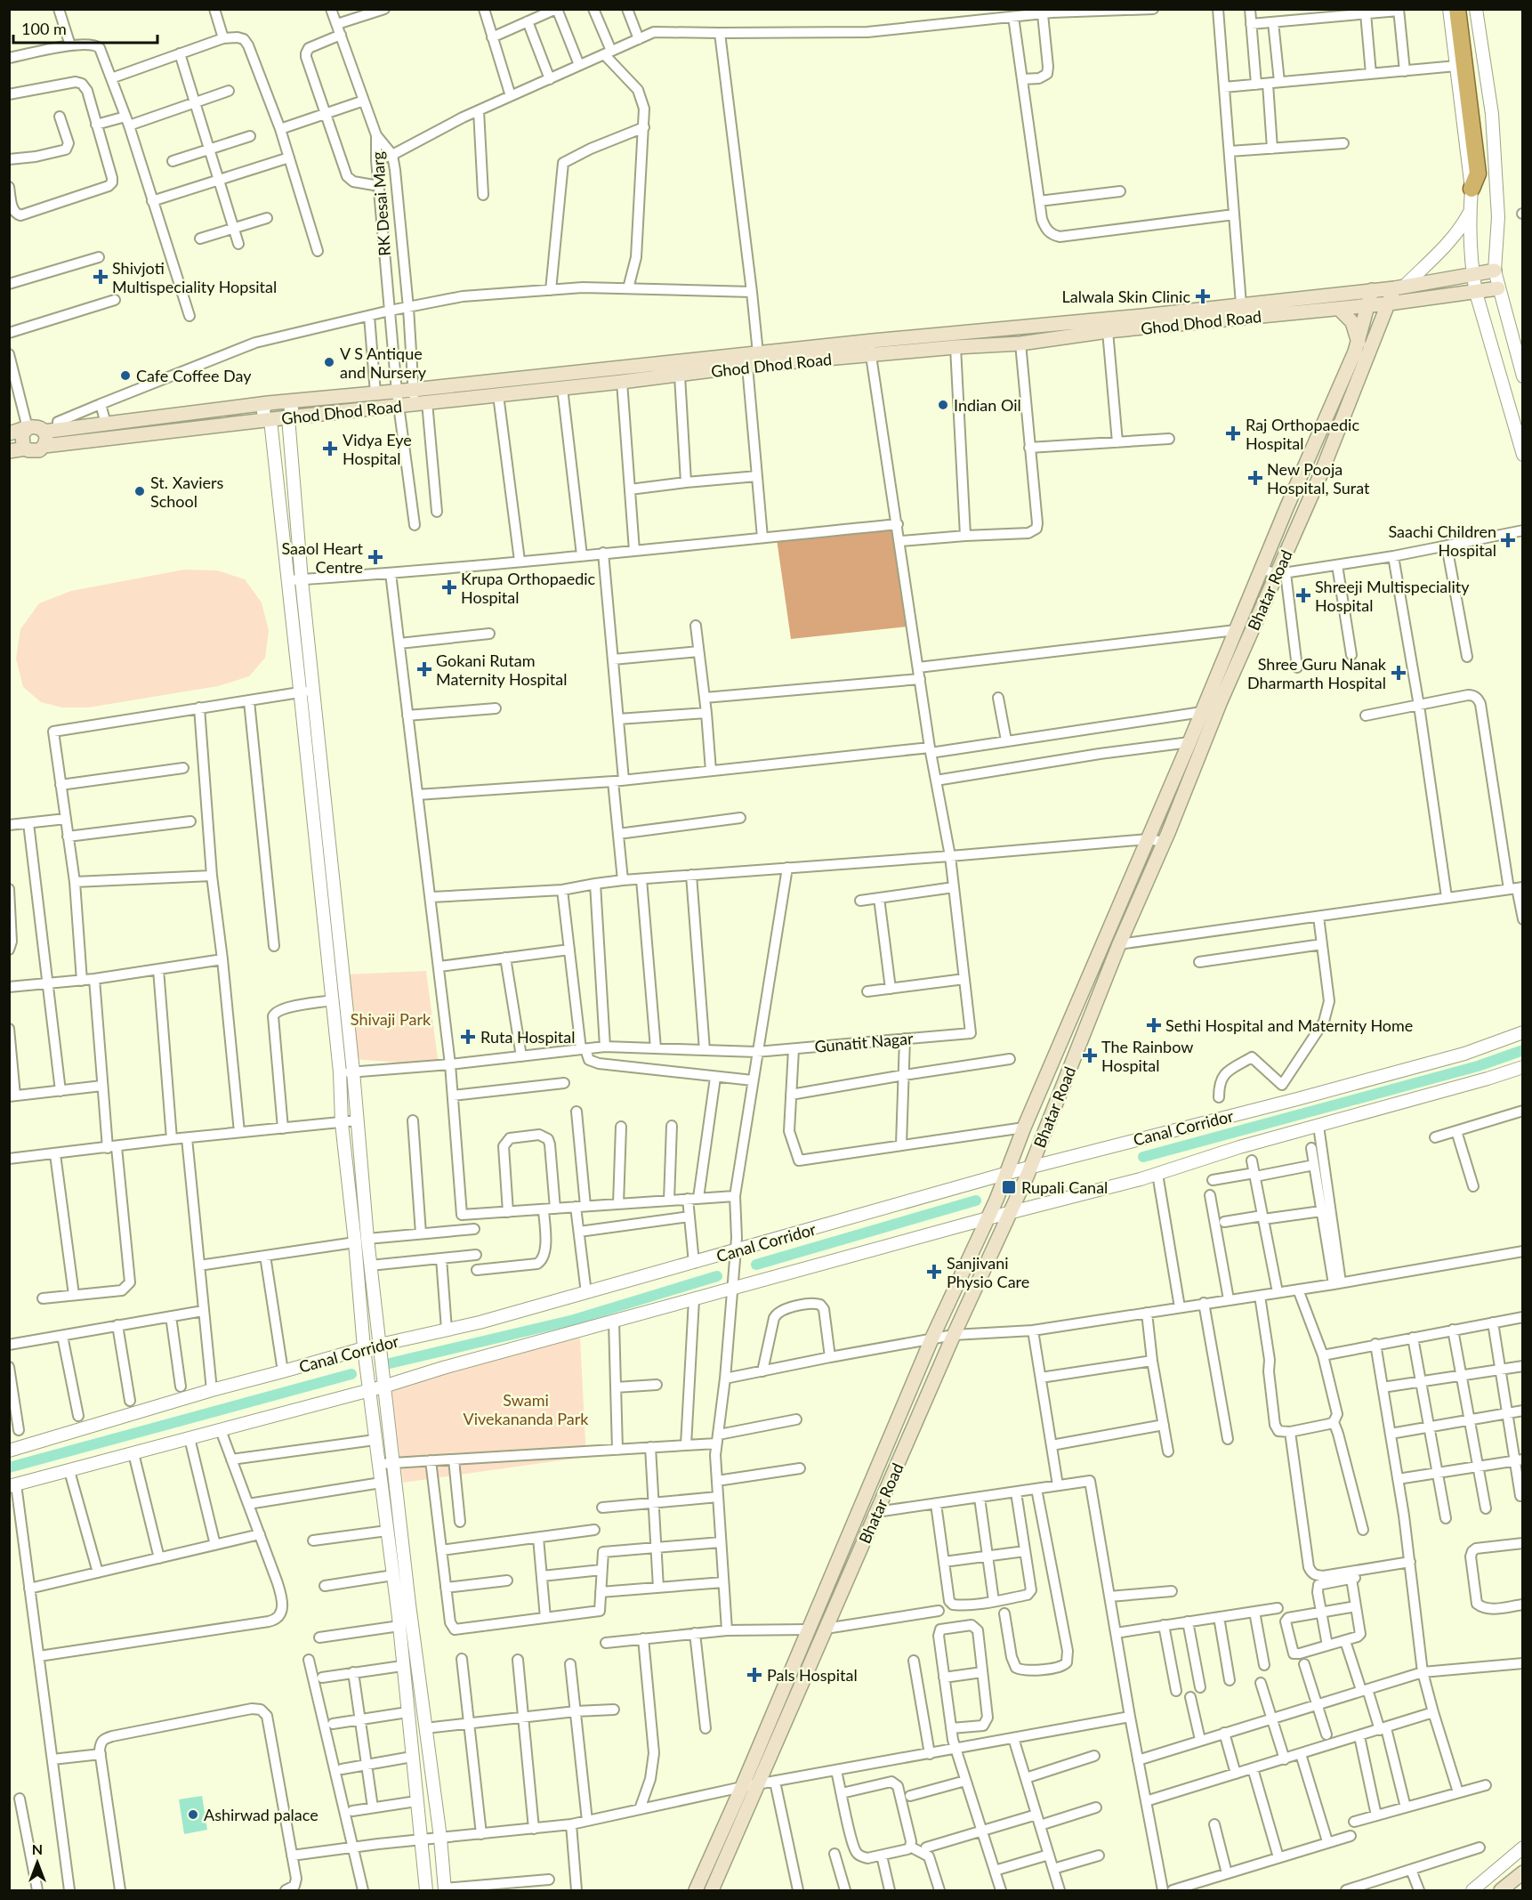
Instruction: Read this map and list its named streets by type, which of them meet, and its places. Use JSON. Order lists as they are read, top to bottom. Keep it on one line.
{"streets":{"main road":["Ghod Dhod Road","Bhatar Road"],"street":["RK Desai Marg","Gunatit Nagar","Canal Corridor"]},"crossings":[["RK Desai Marg","Ghod Dhod Road"],["Ghod Dhod Road","Bhatar Road"],["Bhatar Road","Canal Corridor"]],"parks":["Shivaji Park","Swami Vivekananda Park"],"places":{"health":["Shivjoti Multispeciality Hopsital","Lalwala Skin Clinic","Raj Orthopaedic Hospital","Vidya Eye Hospital","New Pooja Hospital, Surat","Saachi Children Hospital","Saaol Heart Centre","Krupa Orthopaedic Hospital","Shreeji Multispeciality Hospital","Gokani Rutam Maternity Hospital","Shree Guru Nanak Dharmarth Hospital","Sethi Hospital and Maternity Home","Ruta Hospital","The Rainbow Hospital","Sanjivani Physio Care","Pals Hospital"],"other":["V S Antique and Nursery","Cafe Coffee Day","Indian Oil","St. Xaviers School","Ashirwad palace"],"transit":["Rupali Canal"]},"scale_bar":"100 m","north":"top"}
